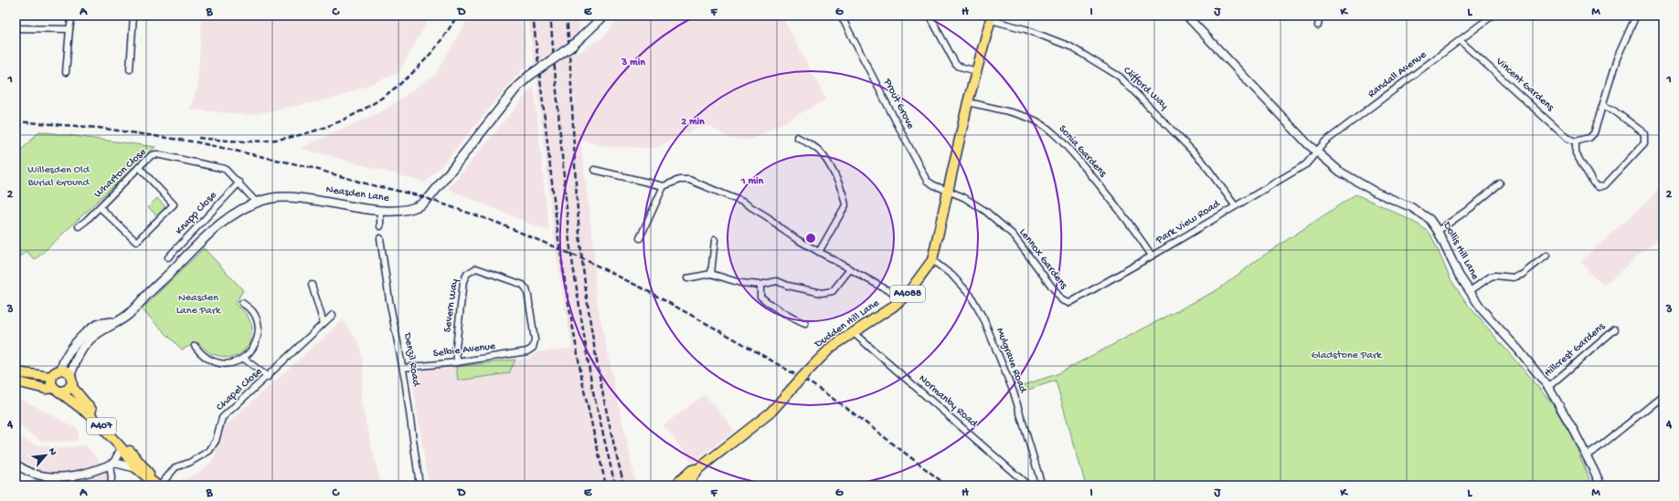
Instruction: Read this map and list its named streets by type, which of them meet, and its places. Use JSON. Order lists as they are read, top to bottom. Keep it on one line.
{"streets":{"main road":["Neasden Lane","A4088","Dudden Hill Lane","A407"],"street":["Randall Avenue","Vincent Gardens","Clifford Way","Prout Grove","Sonia Gardens","Wharton Close","Knapp Close","Park View Road","Dollis Hill Lane","Lennox Gardens","Severn Way","Selbie Avenue","Hillcrest Gardens","Denzil Road","Mulgrave Road","Chapel Close","Normanby Road"]},"crossings":[["Randall Avenue","Vincent Gardens"],["Randall Avenue","Park View Road"],["Randall Avenue","Dollis Hill Lane"],["Clifford Way","Park View Road"],["Clifford Way","Dudden Hill Lane"],["Prout Grove","Lennox Gardens"],["Prout Grove","Dudden Hill Lane"],["Sonia Gardens","Park View Road"],["Sonia Gardens","Dudden Hill Lane"],["Wharton Close","Neasden Lane"],["Wharton Close","Knapp Close"],["Neasden Lane","A407"],["Park View Road","Dollis Hill Lane"],["Park View Road","Lennox Gardens"],["Dollis Hill Lane","Hillcrest Gardens"],["Lennox Gardens","Dudden Hill Lane"],["Severn Way","Selbie Avenue"],["Dudden Hill Lane","Mulgrave Road"],["Dudden Hill Lane","Normanby Road"],["Selbie Avenue","Denzil Road"],["Chapel Close","A407"]],"parks":["Willesden Old Burial Ground","Neasden Lane Park","Gladstone Park"],"north":"top right","grid":{"columns":["A","B","C","D","E","F","G","H","I","J","K","L","M"],"rows":["1","2","3","4"]},"rings":["3 min","2 min","1 min"]}
